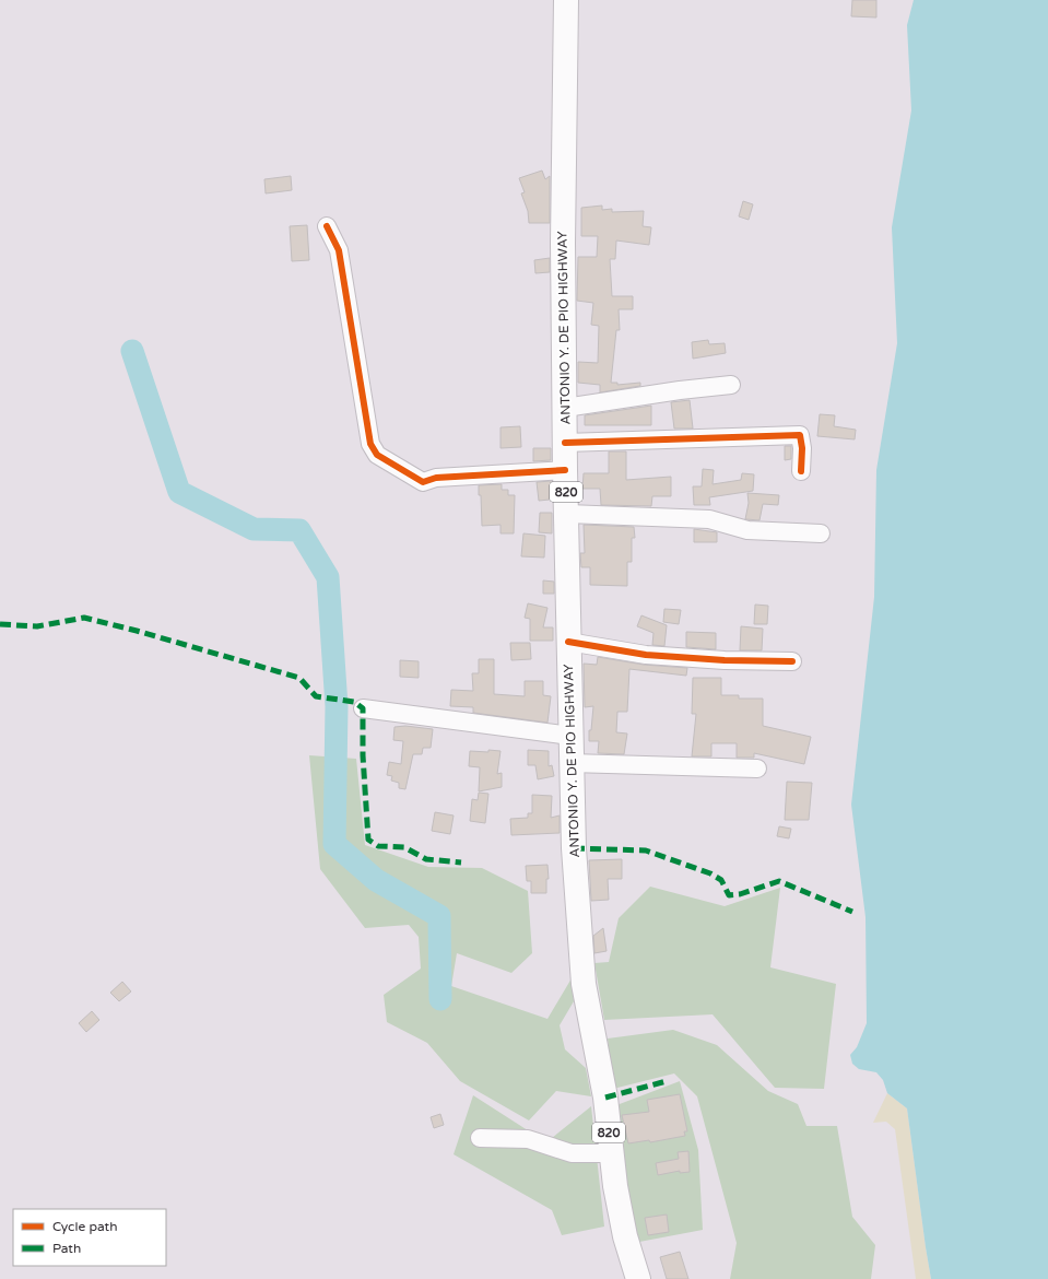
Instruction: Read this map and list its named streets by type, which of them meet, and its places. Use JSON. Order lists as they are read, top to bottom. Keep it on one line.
{"streets":{"highway":["ANTONIO Y. DE PIO HIGHWAY","820"]},"legend":["Cycle path","Path"]}
